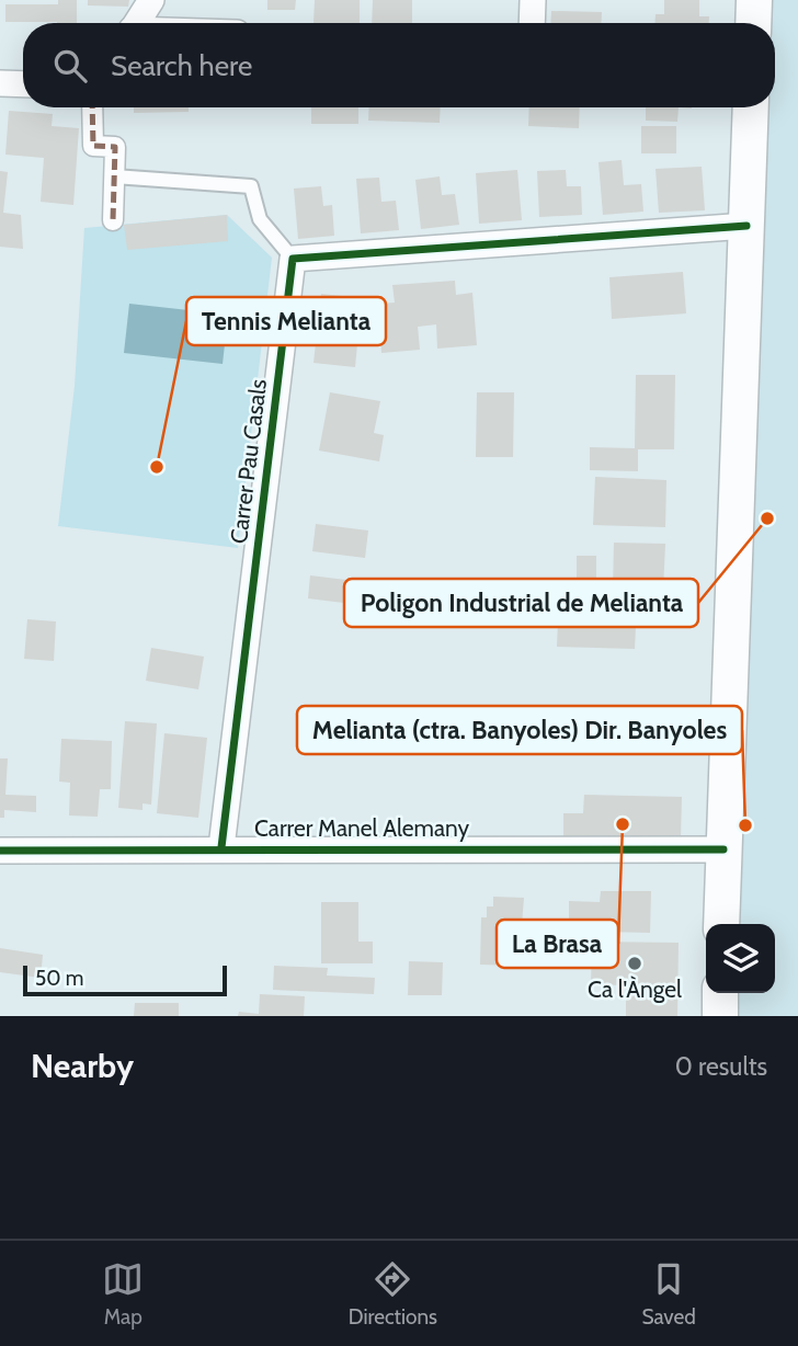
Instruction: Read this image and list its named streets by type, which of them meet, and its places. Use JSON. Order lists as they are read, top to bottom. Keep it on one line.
{"streets":{"street":["Carrer Pau Casals","Carrer Manel Alemany"]},"crossings":[["Carrer Pau Casals","Carrer Manel Alemany"]],"places":["Tennis Melianta","Poligon Industrial de Melianta","La Brasa","Melianta (ctra. Banyoles) Dir. Banyoles","Ca l'Àngel"],"scale_bar":"50 m","page":{"search":"Search here","scale":"50 m","heading":["Nearby","0 results"],"nav":["Map","Directions","Saved"]}}
